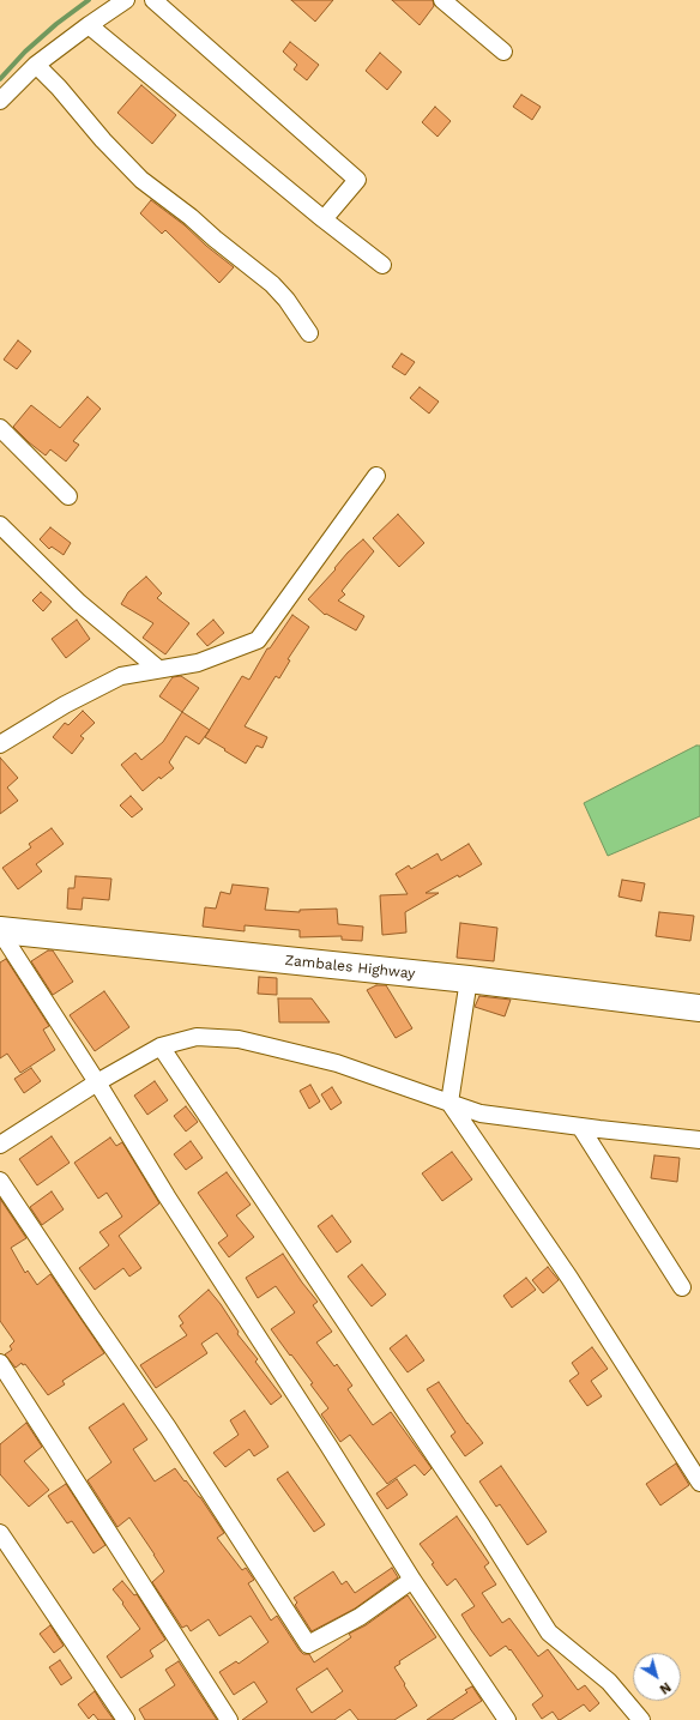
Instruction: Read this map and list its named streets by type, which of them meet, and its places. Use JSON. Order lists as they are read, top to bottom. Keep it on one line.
{"streets":{"main road":["Zambales Highway"]},"north":"bottom right"}
